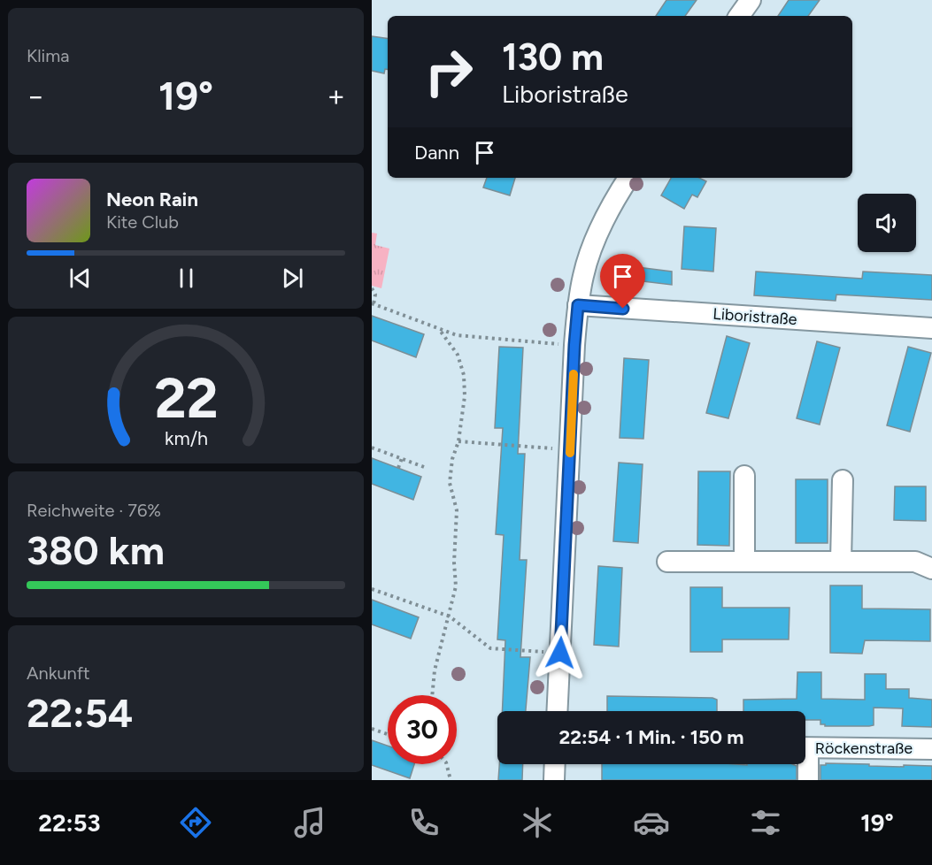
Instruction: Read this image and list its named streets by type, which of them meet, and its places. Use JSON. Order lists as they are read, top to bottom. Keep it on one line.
{"streets":{"street":["Liboristraße","Röckenstraße"]},"page":{"tile":["Klima",["Reichweite · 76%","380 km"],["Ankunft","22:54"]],"turn":["130 m","Liboristraße"],"heat":["−","19°","+"],"then":"Dann","song":["Neon Rain","Kite Club"],"limit":"30","trip":"22:54 · 1 Min. · 150 m","tabs":["22:53","19°"],"gauge":["22","km/h"]}}
